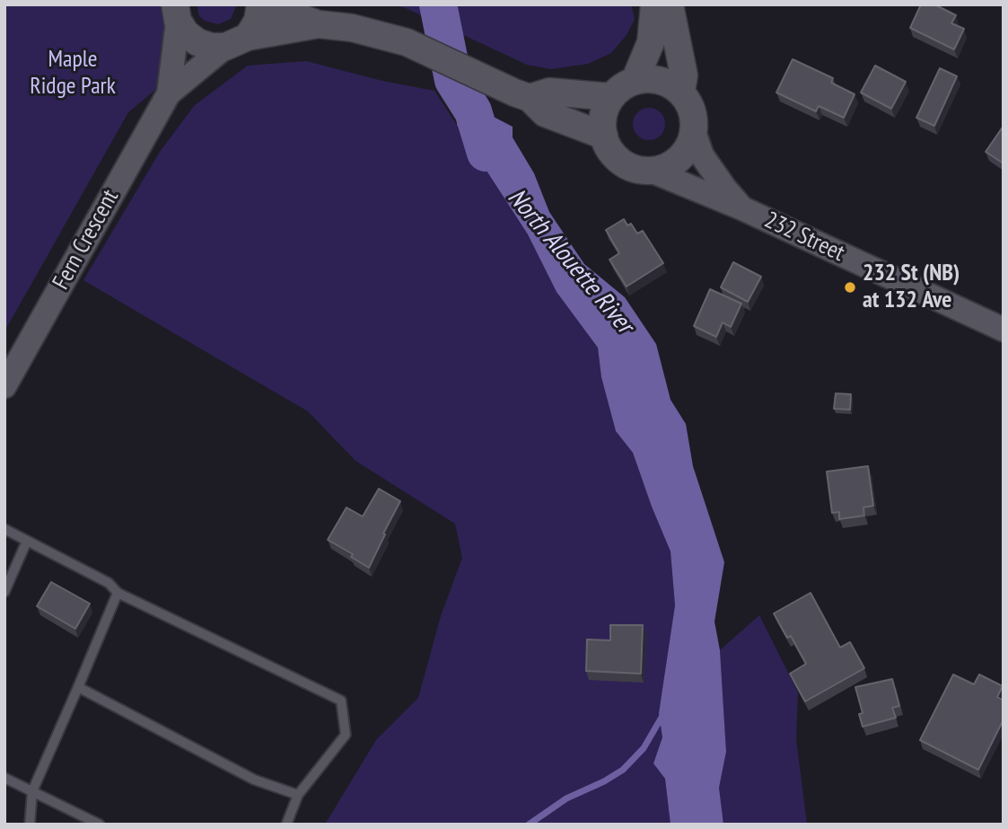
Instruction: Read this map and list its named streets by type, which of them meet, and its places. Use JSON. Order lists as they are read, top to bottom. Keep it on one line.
{"streets":{"street":["232 Street","Fern Crescent"]},"water":["North Alouette River"],"parks":["Maple Ridge Park"],"places":["232 St (NB) at 132 Ave"]}
